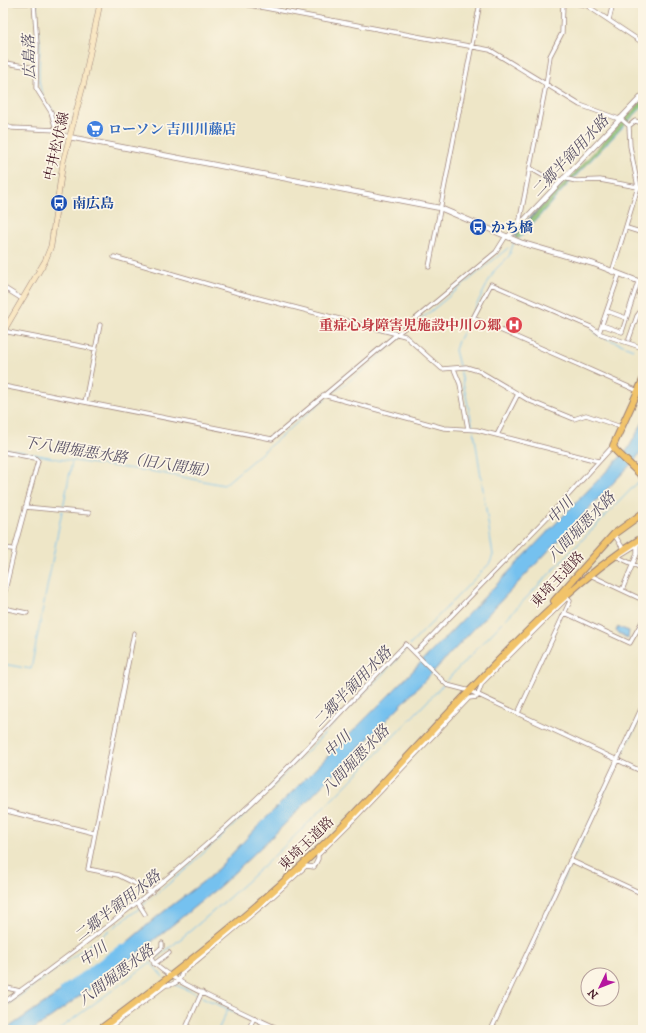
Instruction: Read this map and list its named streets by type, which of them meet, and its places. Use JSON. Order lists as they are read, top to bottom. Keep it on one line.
{"streets":{"main road":["中井松伏線","東埼玉道路"]},"water":["広島落","二郷半領用水路","下八間堀悪水路（旧八間堀）","中川","八間堀悪水路"],"places":{"supermarket":["ローソン 吉川川藤店"],"bus stop":["南広島","かち橋"],"hospital":["重症心身障害児施設中川の郷"]},"north":"bottom left"}
